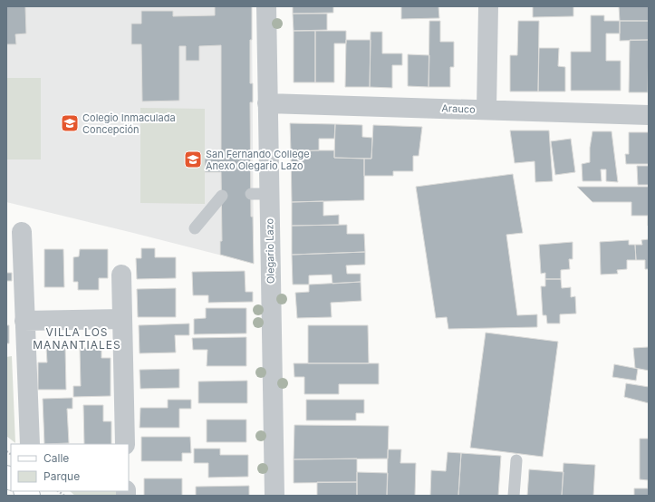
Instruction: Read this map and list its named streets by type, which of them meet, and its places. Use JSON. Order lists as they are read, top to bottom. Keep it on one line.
{"streets":{"street":["Arauco","Olegario Lazo"]},"crossings":[["Arauco","Olegario Lazo"]],"districts":["VILLA LOS MANANTIALES"],"places":{"school or university":["Colegio Inmaculada Concepción","San Fernando College Anexo Olegario Lazo"]},"legend":["Calle","Parque"]}
